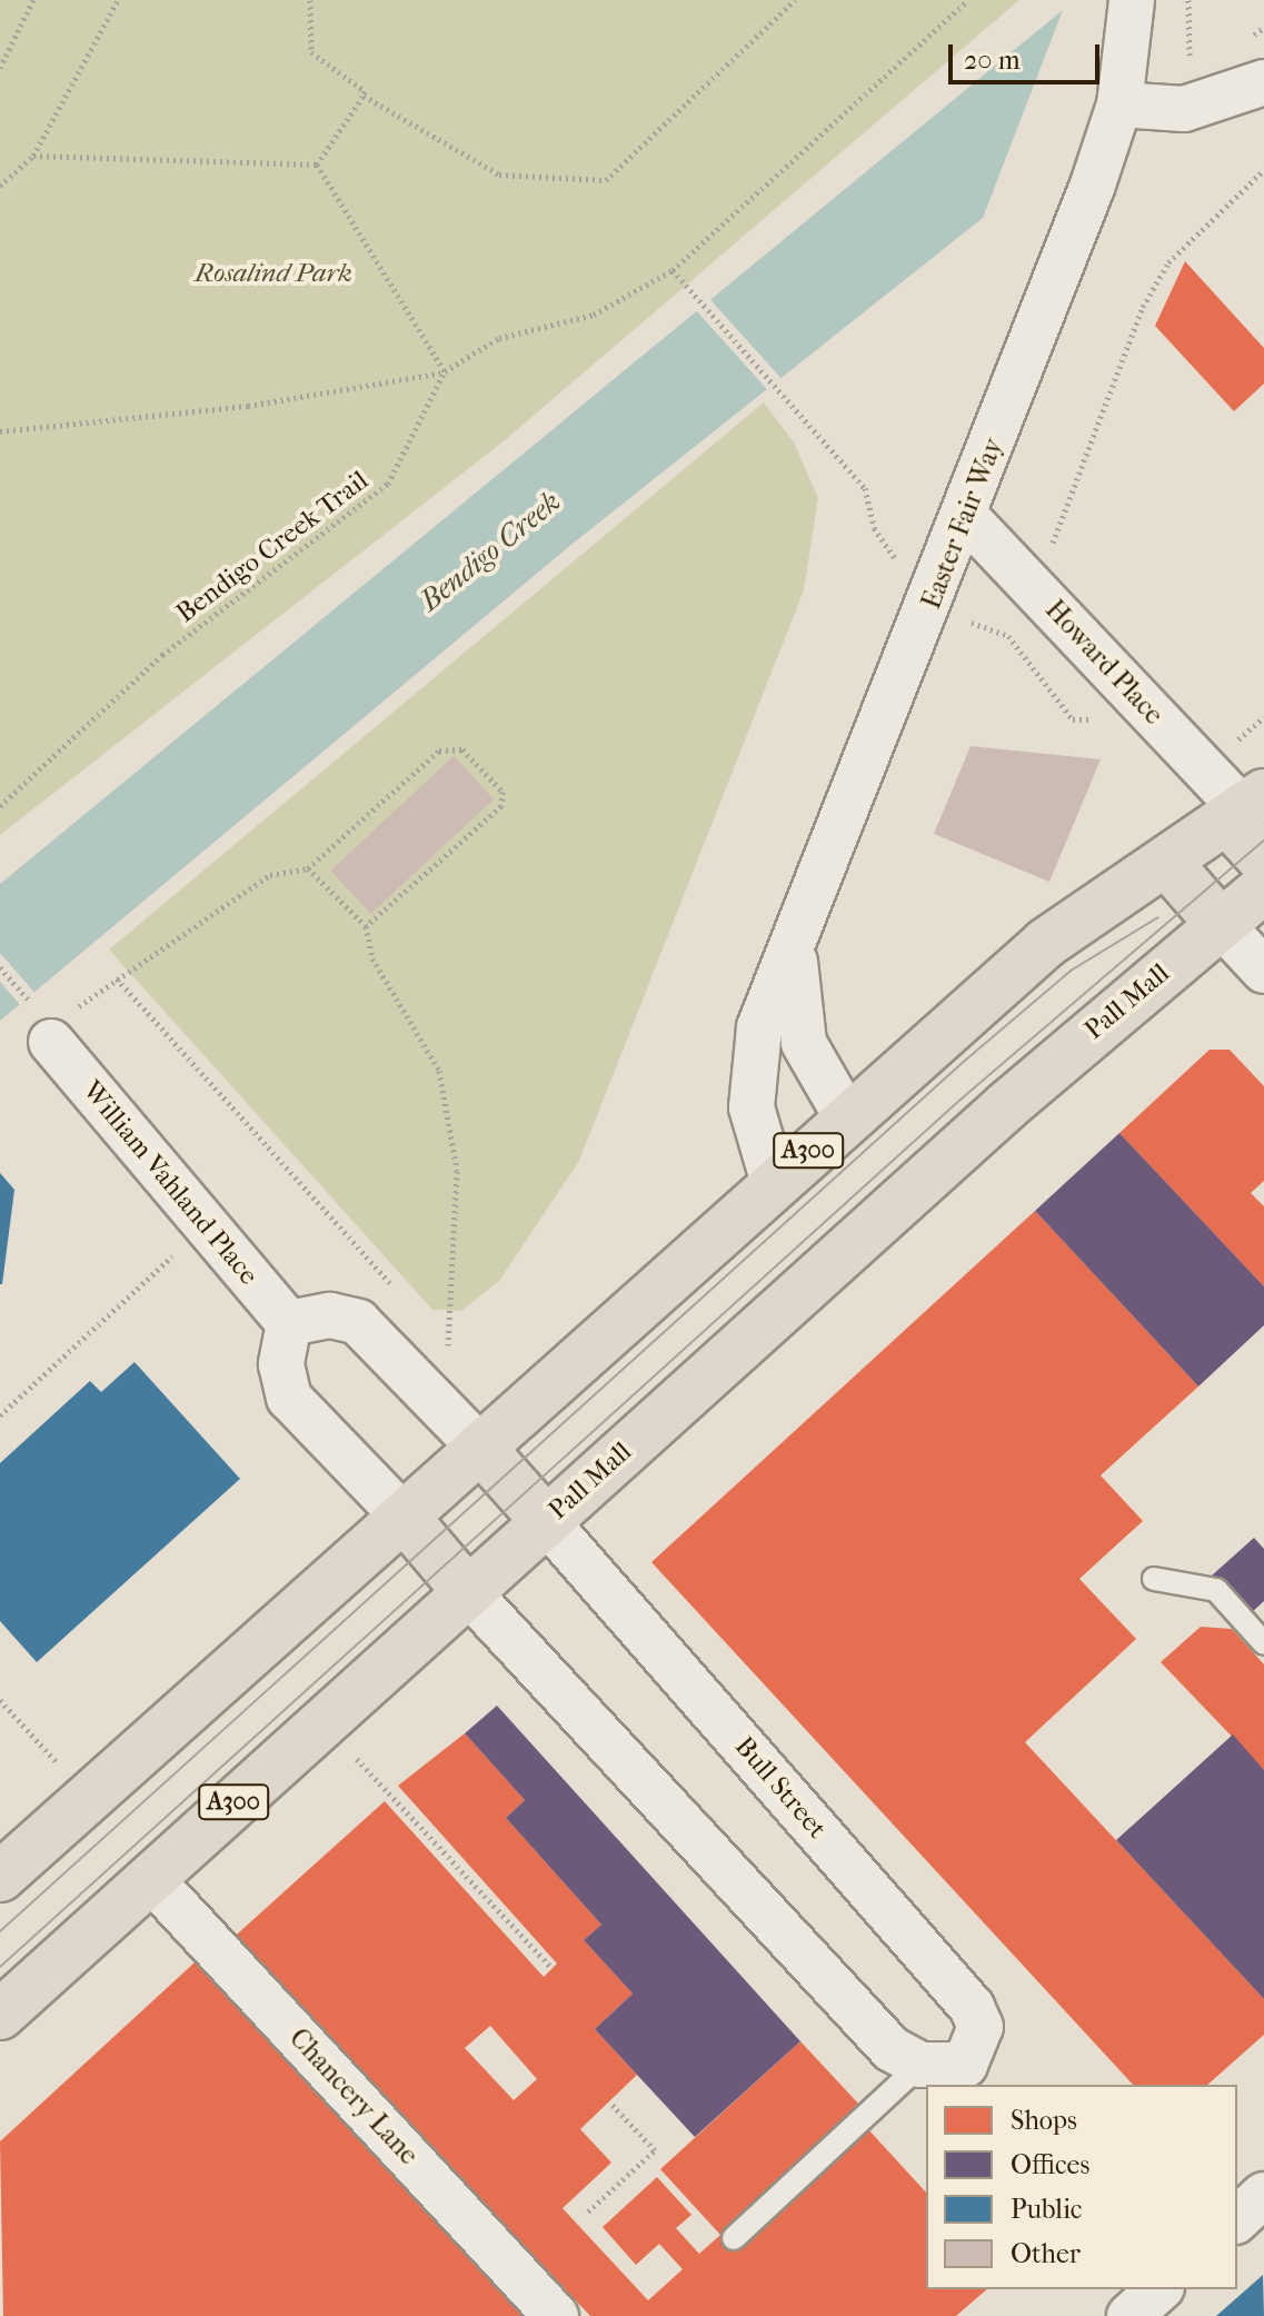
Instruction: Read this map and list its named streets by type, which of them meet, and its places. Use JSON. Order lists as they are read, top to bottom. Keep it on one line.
{"streets":{"highway":["Pall Mall","A300"],"street":["Easter Fair Way","Howard Place","William Vahland Place","Bull Street","Chancery Lane"],"path":["Bendigo Creek Trail"]},"crossings":[["Easter Fair Way","Howard Place"],["Easter Fair Way","A300"],["Howard Place","A300"],["Pall Mall","A300"],["Pall Mall","Bull Street"],["Pall Mall","Chancery Lane"]],"water":["Bendigo Creek"],"parks":["Rosalind Park"],"legend":["Shops","Offices","Public","Other"],"scale_bar":"20 m"}
